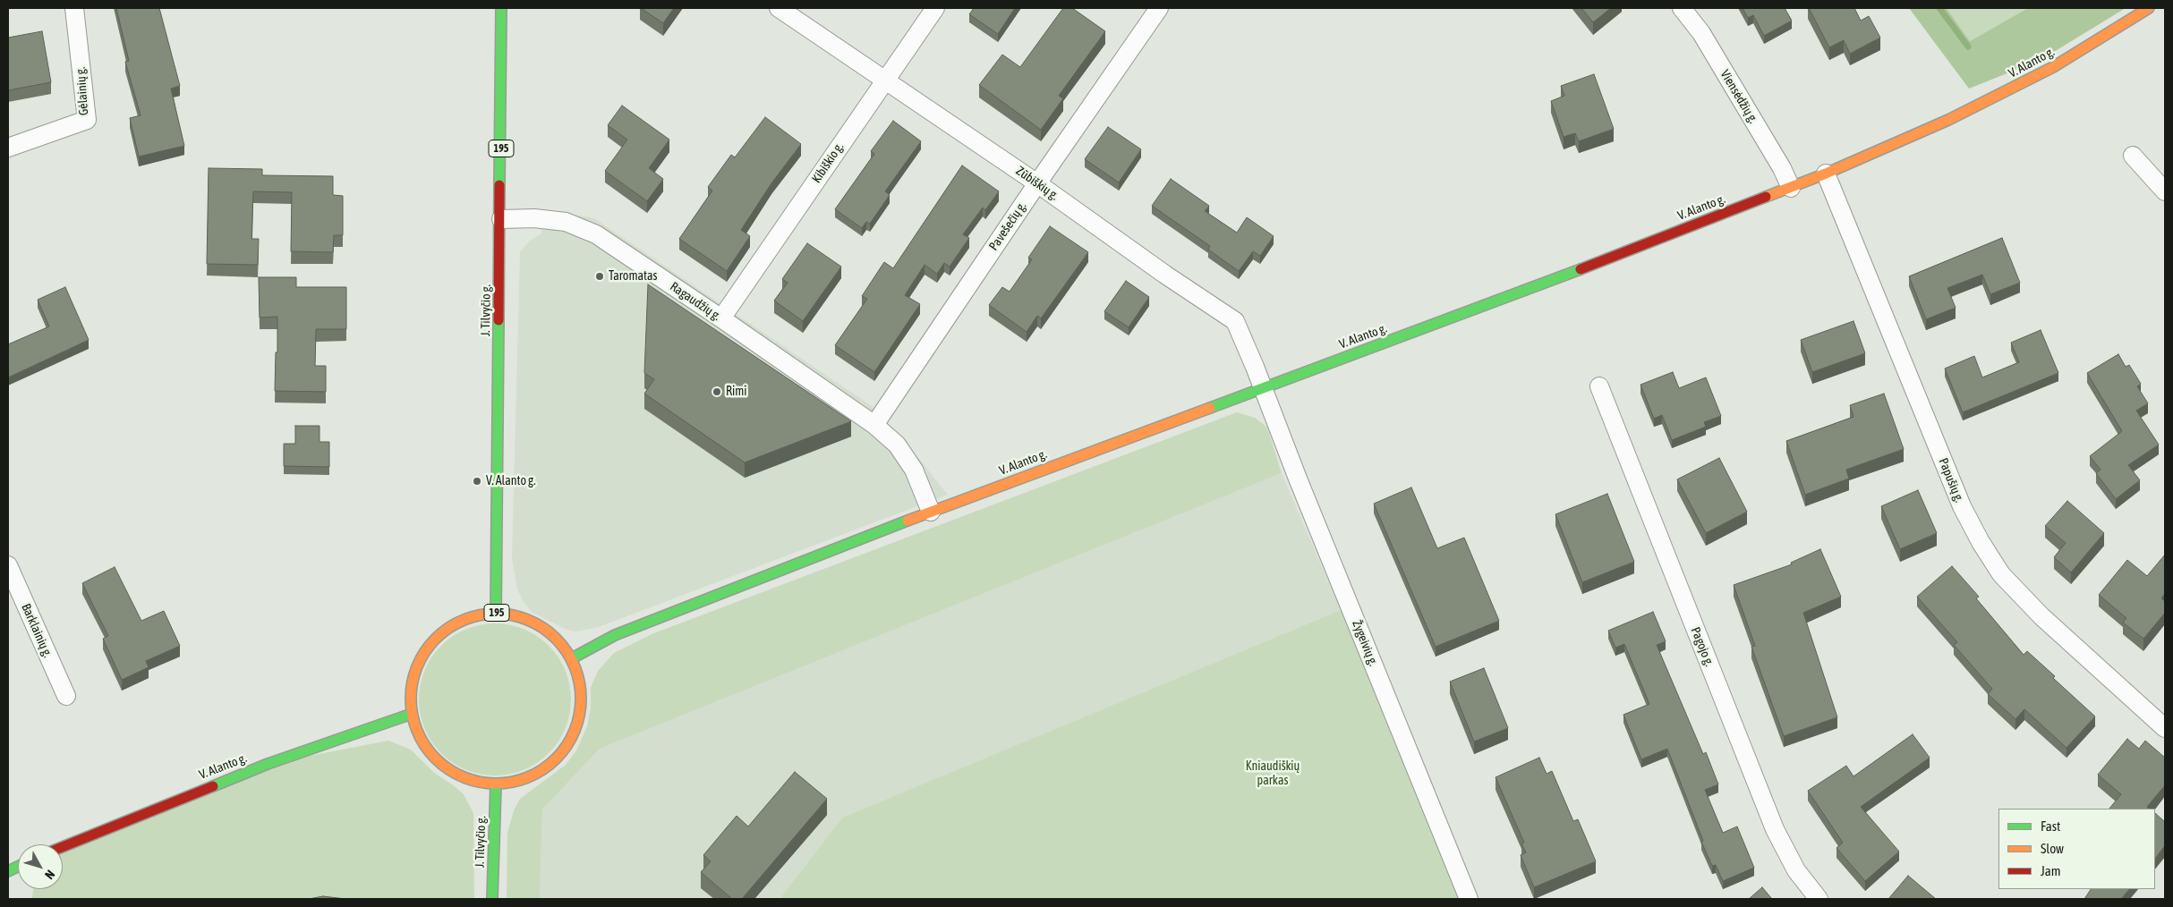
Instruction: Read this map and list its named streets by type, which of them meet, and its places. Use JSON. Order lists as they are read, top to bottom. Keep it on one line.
{"streets":{"main road":["V. Alanto g.","195","J. Tilvyčio g."],"street":["Gėlainių g.","Viensėdžių g.","Kibiškio g.","Zūbiškių g.","Pavešečių g.","Ragaudžių g.","Papušių g.","Barklainių g.","Žygeivių g.","Pagojo g."]},"crossings":[["V. Alanto g.","Viensėdžių g."],["V. Alanto g.","195"],["V. Alanto g.","Zūbiškių g."],["V. Alanto g.","Ragaudžių g."],["V. Alanto g.","Papušių g."],["V. Alanto g.","Žygeivių g."],["195","J. Tilvyčio g."],["Kibiškio g.","Zūbiškių g."],["Kibiškio g.","Ragaudžių g."],["Zūbiškių g.","Pavešečių g."],["Zūbiškių g.","Žygeivių g."],["Pavešečių g.","Ragaudžių g."],["Ragaudžių g.","J. Tilvyčio g."]],"parks":["Kniaudiškių parkas"],"places":["Taromatas","Rimi","V. Alanto g."],"legend":["Fast","Slow","Jam"],"north":"bottom right"}
